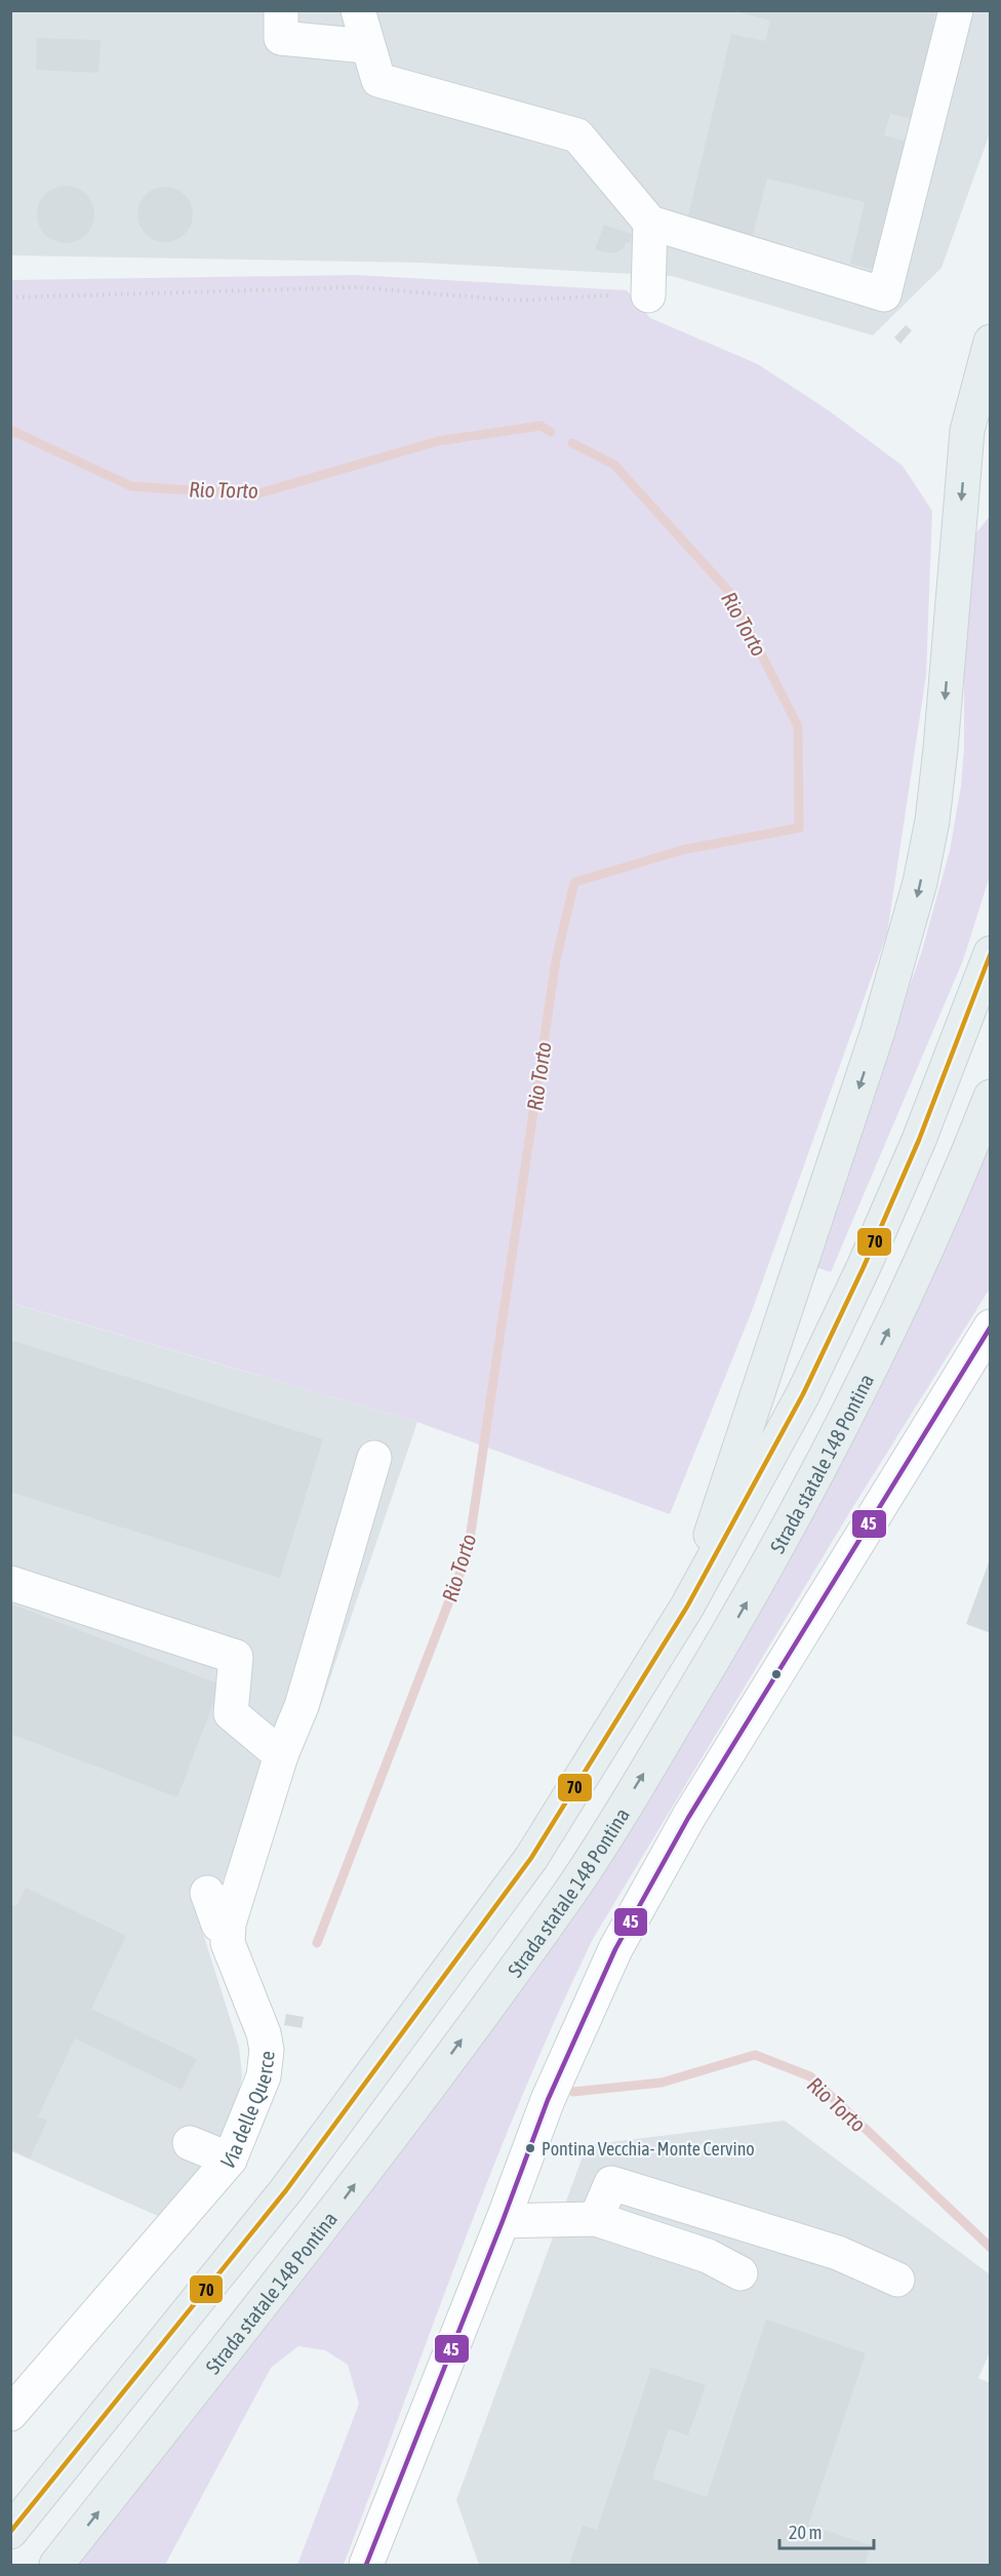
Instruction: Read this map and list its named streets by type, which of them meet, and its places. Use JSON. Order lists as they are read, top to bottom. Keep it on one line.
{"streets":{"highway":["Strada statale 148 Pontina"],"street":["Via delle Querce"]},"water":["Rio Torto"],"places":["Pontina Vecchia- Monte Cervino"],"lines":["transit line 70","transit line 45"],"scale_bar":"20 m"}
